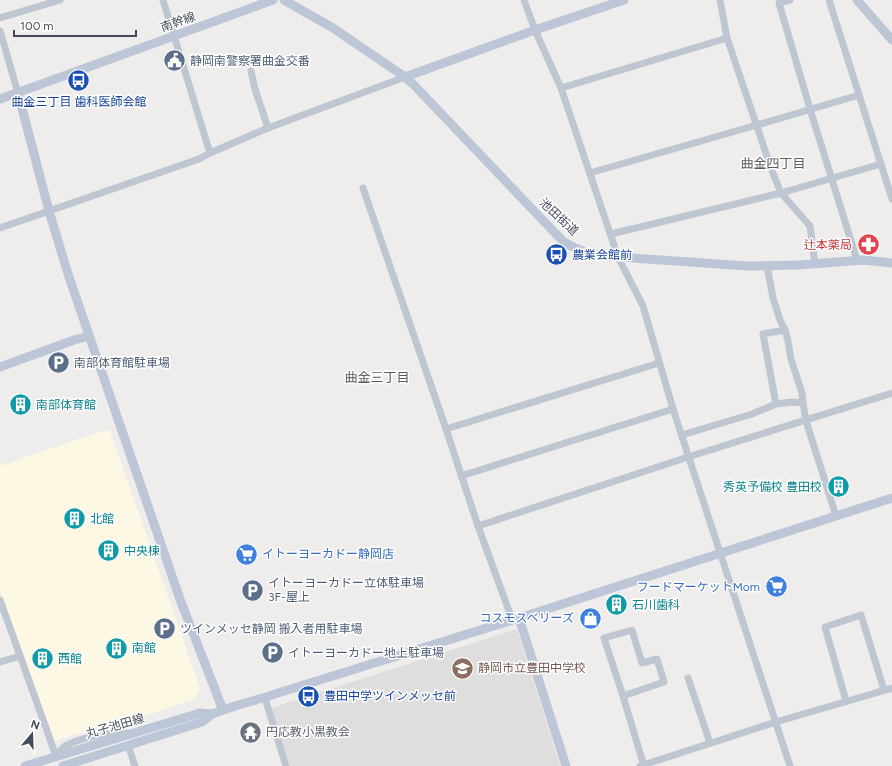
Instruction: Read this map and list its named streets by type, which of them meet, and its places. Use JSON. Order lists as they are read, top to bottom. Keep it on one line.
{"streets":{"street":["南幹線","池田街道","丸子池田線"]},"districts":["曲金四丁目","曲金三丁目"],"places":{"public building":["静岡南警察署曲金交番"],"bus stop":["曲金三丁目 歯科医師会館","農業会館前","豊田中学ツインメッセ前"],"pharmacy":["辻本薬局"],"parking":["南部体育館駐車場","イトーヨーカドー立体駐車場 3F-屋上","ツインメッセ静岡 搬入者用駐車場","イトーヨーカドー地上駐車場"],"building":["南部体育館","秀英予備校 豊田校","北館","中央棟","石川歯科","南館","西館"],"supermarket":["イトーヨーカドー静岡店","フードマーケットMom"],"shop":["コスモスベリーズ"],"school or university":["静岡市立豊田中学校"],"temple":["円応教小黒教会"]},"scale_bar":"100 m","north":"top"}
